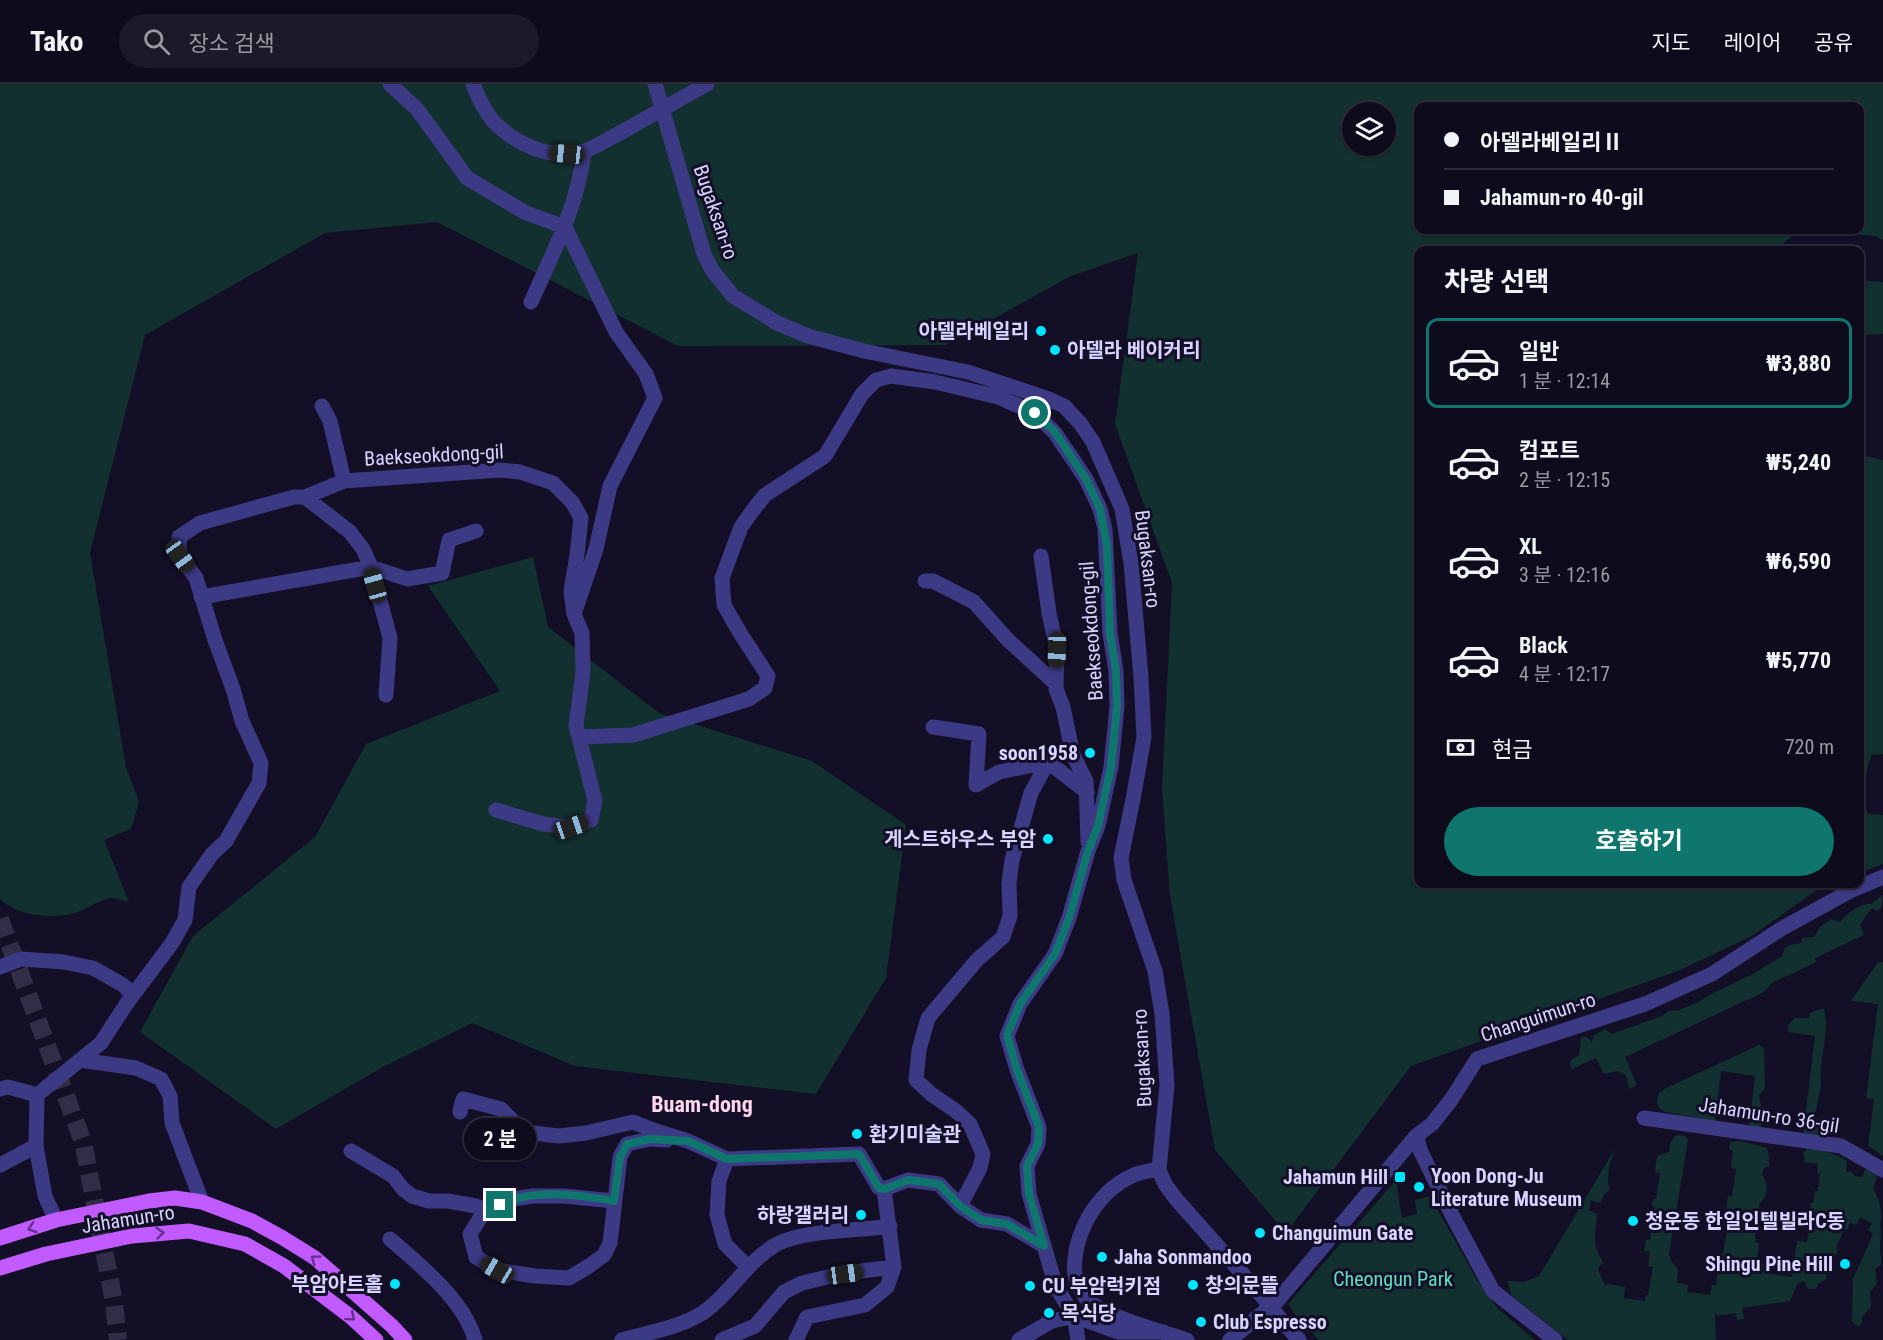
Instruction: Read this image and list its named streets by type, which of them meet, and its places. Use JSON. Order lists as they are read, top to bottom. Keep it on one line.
{"streets":{"main road":["Jahamun-ro"],"street":["Bugaksan-ro","Baekseokdong-gil","Changuimun-ro","Jahamun-ro 36-gil"]},"crossings":[["Baekseokdong-gil","Jahamun-ro"]],"districts":["Buam-dong"],"parks":["Cheongun Park"],"places":{"other":["아델라베일리","아델라 베이커리","soon1958","게스트하우스 부암","환기미술관","Yoon Dong-Ju Literature Museum","하랑갤러리","청운동 한일인텔빌라C동","Changuimun Gate","Jaha Sonmandoo","Shingu Pine Hill","부암아트홀","창의문뜰","CU 부암럭키점","목식당","Club Espresso"],"transit":["Jahamun Hill"]},"page":{"header":"Tako","search":"장소 검색","nav":["지도","레이어","공유"],"banner":["아델라베일리Ⅱ","Jahamun-ro 40-gil"],"heading":"차량 선택","list":[{"name":"일반","note":"1 분 · 12:14","value":"₩3,880"},{"name":"컴포트","note":"2 분 · 12:15","value":"₩5,240"},{"name":"XL","note":"3 분 · 12:16","value":"₩6,590"},{"name":"Black","note":"4 분 · 12:17","value":"₩5,770"}],"pay":["현금","720 m"],"buttons":"호출하기","bubble":"2 분"}}
